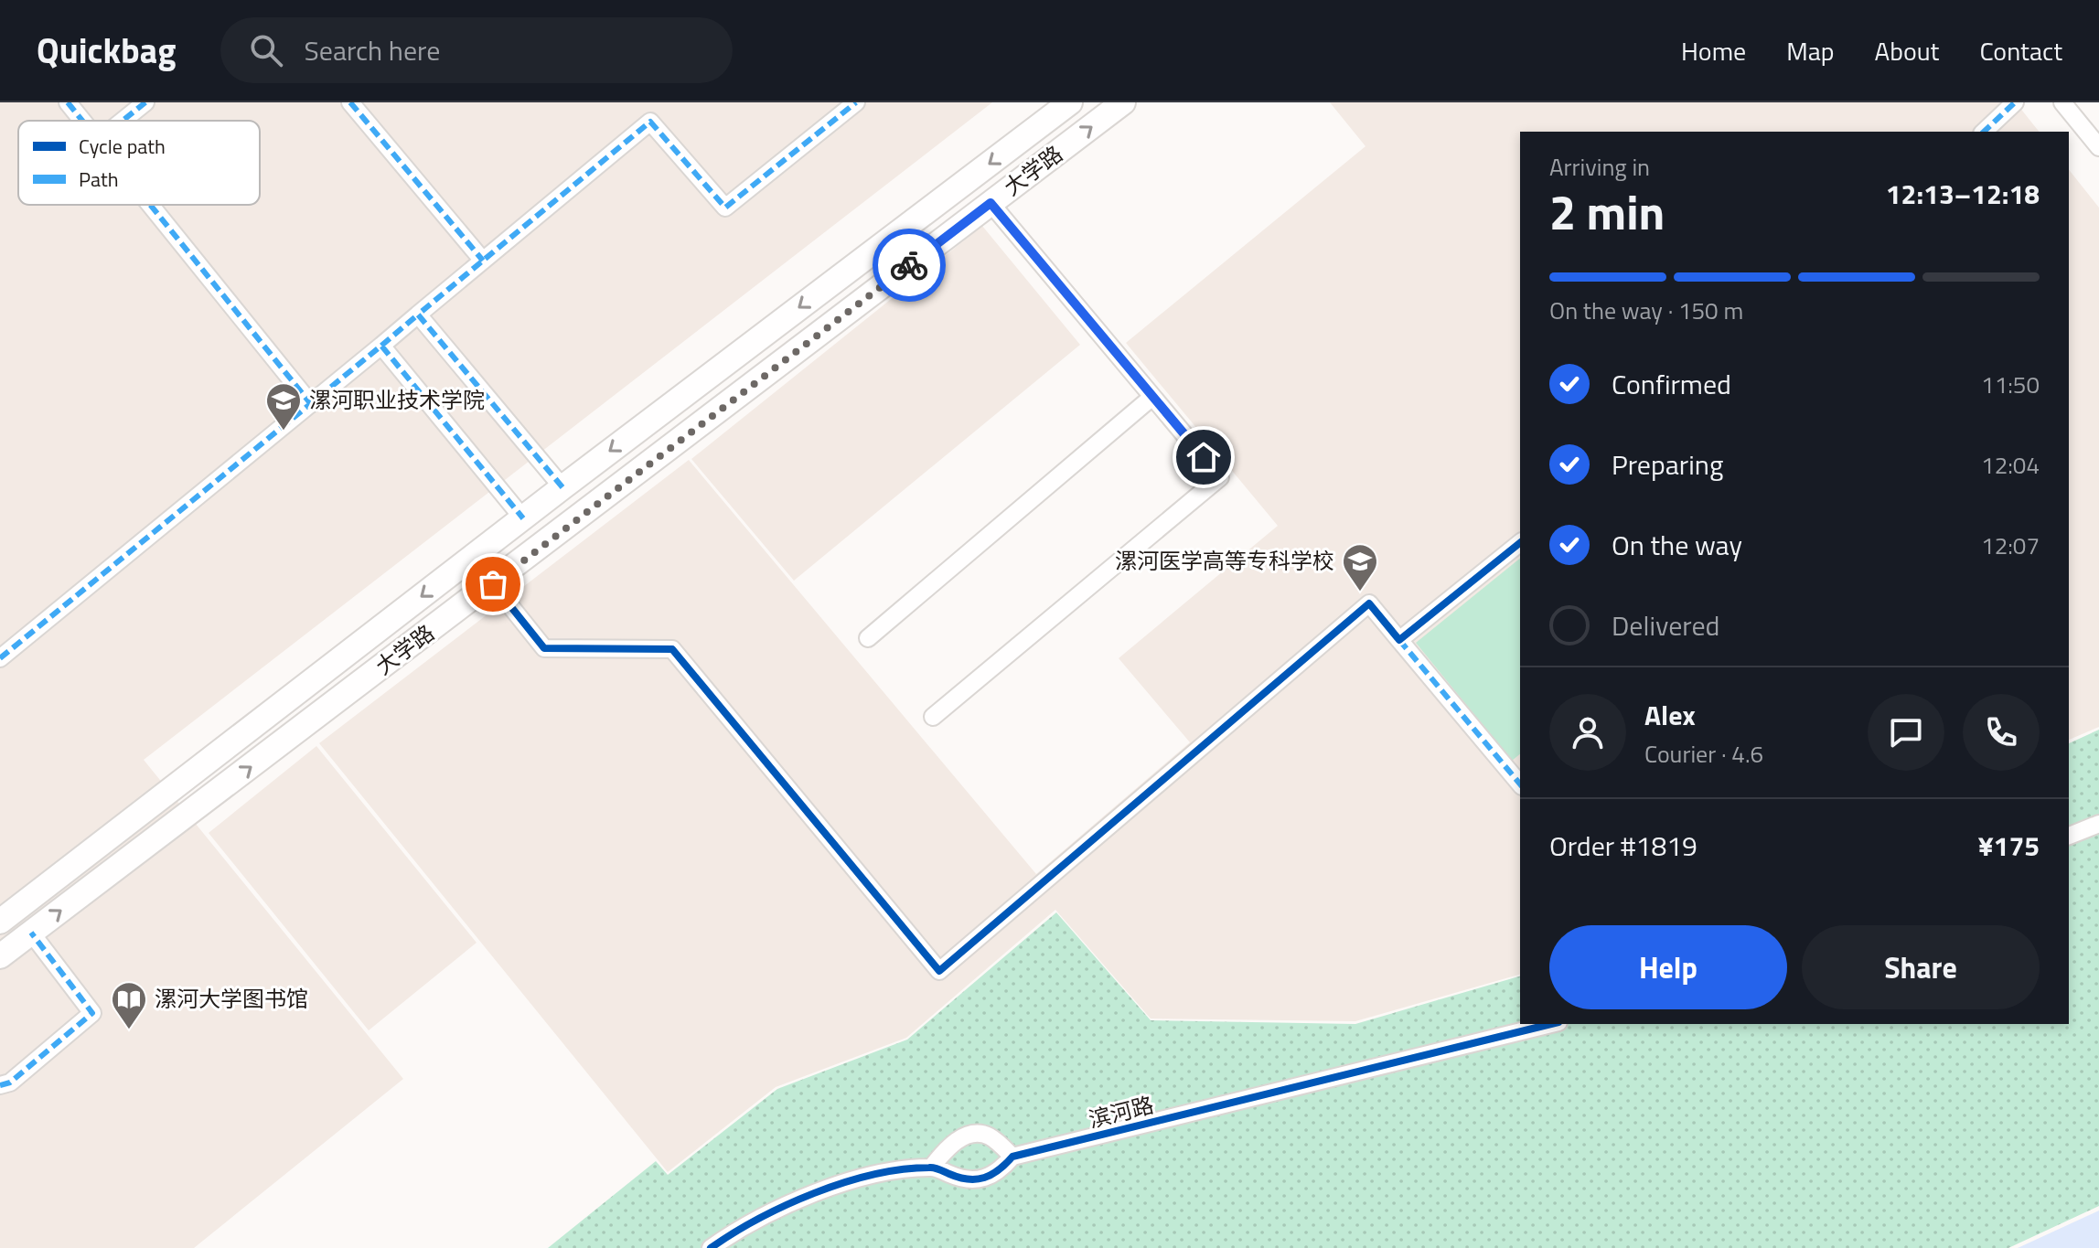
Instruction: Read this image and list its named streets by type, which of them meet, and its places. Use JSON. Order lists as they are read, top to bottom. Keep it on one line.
{"streets":{"main road":["大学路"],"street":["滨河路"]},"places":{"school or university":["漯河职业技术学院","漯河医学高等专科学校"],"library":["漯河大学图书馆"]},"legend":["Cycle path","Path"],"page":{"header":"Quickbag","search":"Search here","nav":["Home","Map","About","Contact"],"heading":["2 min","Arriving in","12:13–12:18"],"panel":["Alex","Courier · 4.6","Order #1819","¥175"],"bar":"On the way · 150 m","list":[["Confirmed","11:50"],["Preparing","12:04"],["On the way","12:07"],"Delivered"],"buttons":["Help","Share"]}}
